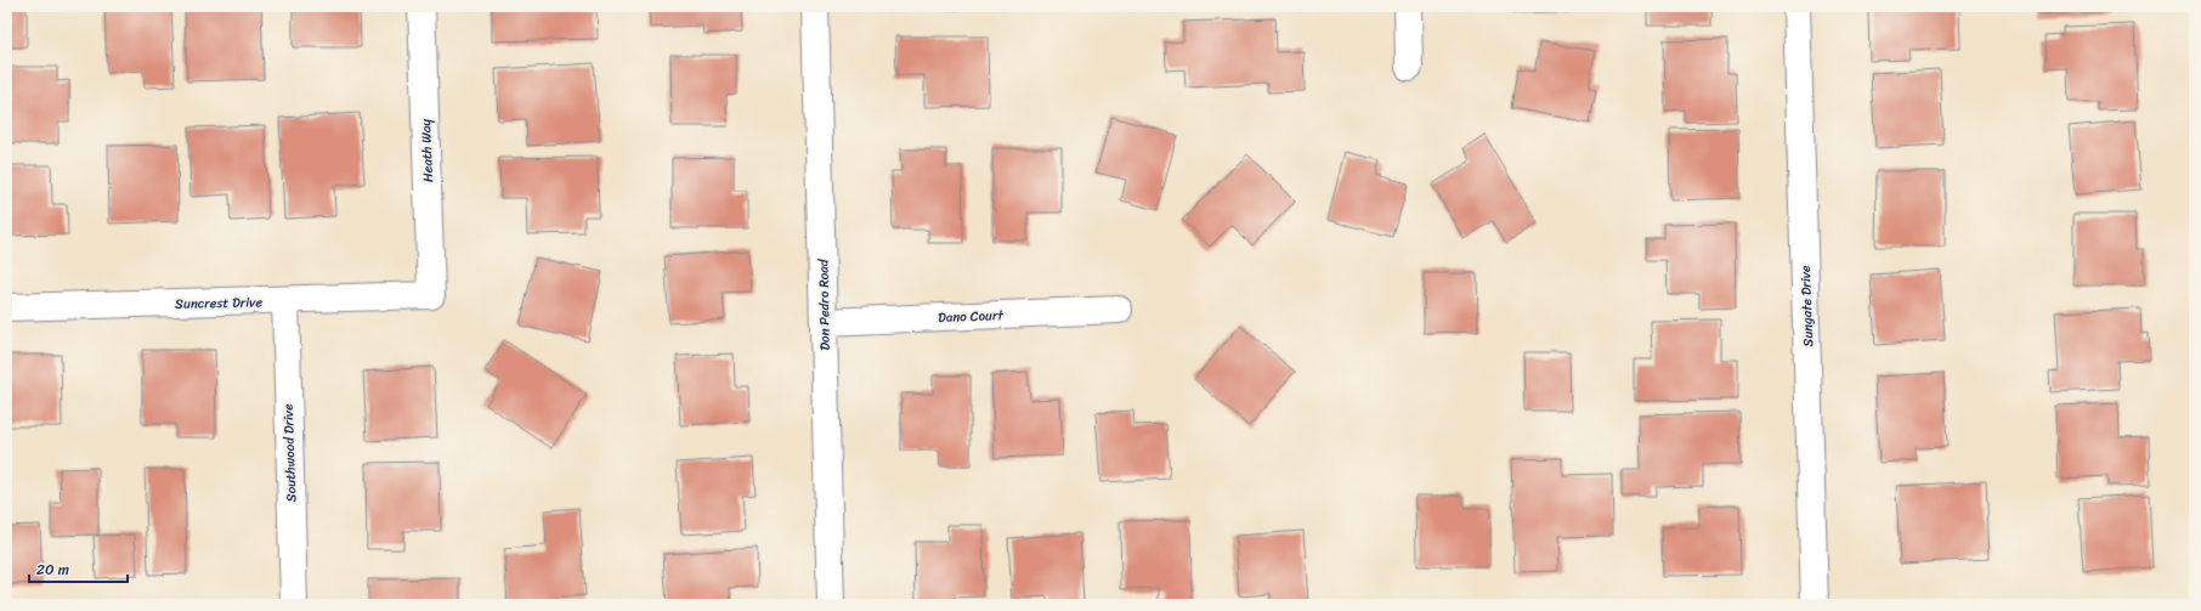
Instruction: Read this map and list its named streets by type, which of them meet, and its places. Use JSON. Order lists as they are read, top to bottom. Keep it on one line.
{"streets":{"street":["Heath Way","Suncrest Drive","Don Pedro Road","Sungate Drive","Dano Court","Southwood Drive"]},"crossings":[["Heath Way","Suncrest Drive"],["Suncrest Drive","Southwood Drive"],["Don Pedro Road","Dano Court"]],"scale_bar":"20 m"}
